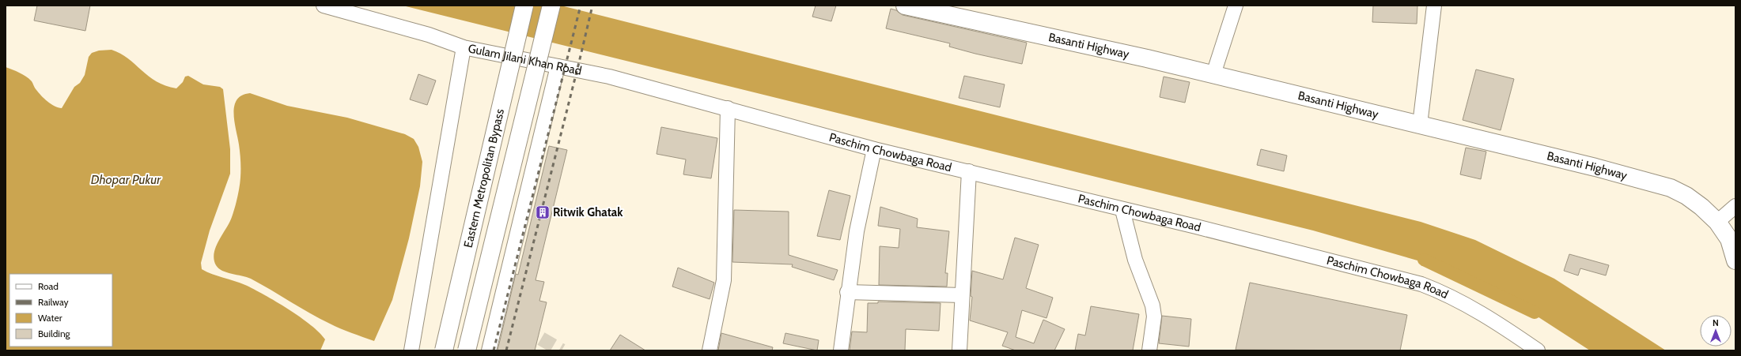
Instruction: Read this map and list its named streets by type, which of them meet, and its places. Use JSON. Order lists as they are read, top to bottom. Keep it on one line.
{"streets":{"main road":["Basanti Highway","Eastern Metropolitan Bypass"],"street":["Gulam Jilani Khan Road","Paschim Chowbaga Road"]},"crossings":[["Gulam Jilani Khan Road","Paschim Chowbaga Road"]],"water":["Dhopar Pukur"],"places":{"building":["Ritwik Ghatak"]},"legend":["Road","Railway","Water","Building"],"north":"top"}
